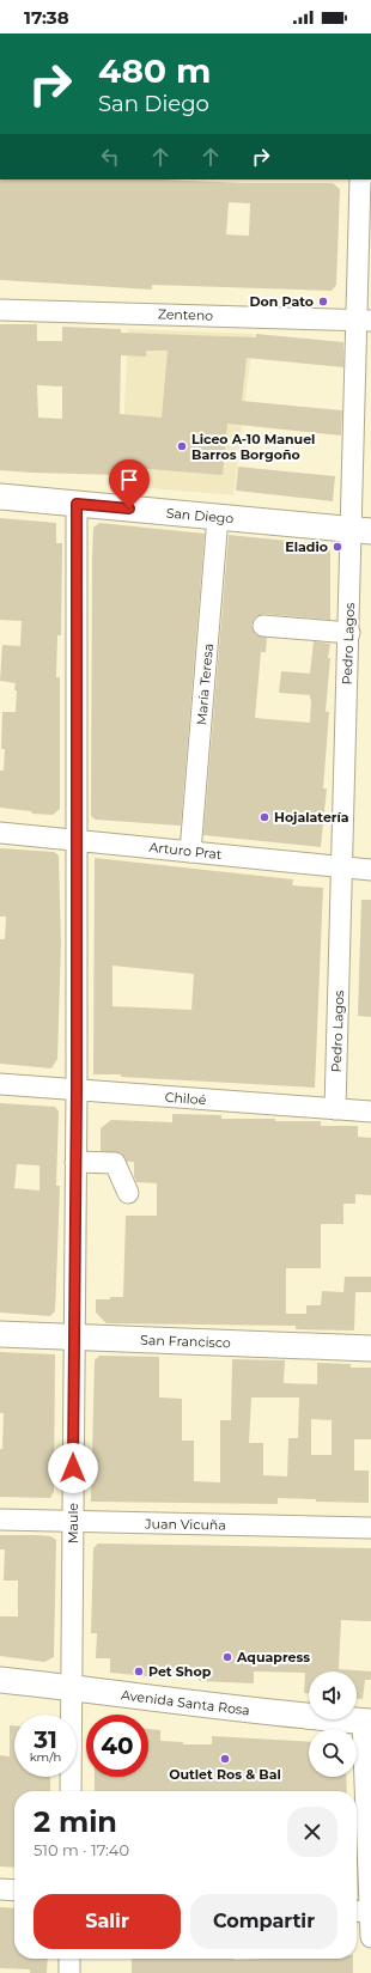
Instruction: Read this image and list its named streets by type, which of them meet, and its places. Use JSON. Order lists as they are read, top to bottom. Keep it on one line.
{"streets":{"main road":["San Diego","San Francisco","Avenida Santa Rosa"],"street":["Zenteno","Pedro Lagos","María Teresa","Arturo Prat","Chiloé","Maule","Juan Vicuña"]},"crossings":[["Zenteno","Pedro Lagos"],["San Diego","Pedro Lagos"],["San Diego","María Teresa"],["San Diego","Maule"],["Pedro Lagos","Arturo Prat"],["Pedro Lagos","Chiloé"],["María Teresa","Arturo Prat"],["Arturo Prat","Maule"],["Chiloé","Maule"],["San Francisco","Maule"],["Maule","Juan Vicuña"],["Maule","Avenida Santa Rosa"]],"places":["Don Pato","Liceo A-10 Manuel Barros Borgoño","Eladio","Hojalatería","Aquapress","Pet Shop","Outlet Ros & Bal"],"page":{"status":"17:38","turn":["480 m","San Diego"],"speed":"31 km/h","limit":"40","heading":["2 min","510 m · 17:40"],"buttons":["Salir","Compartir"]}}
